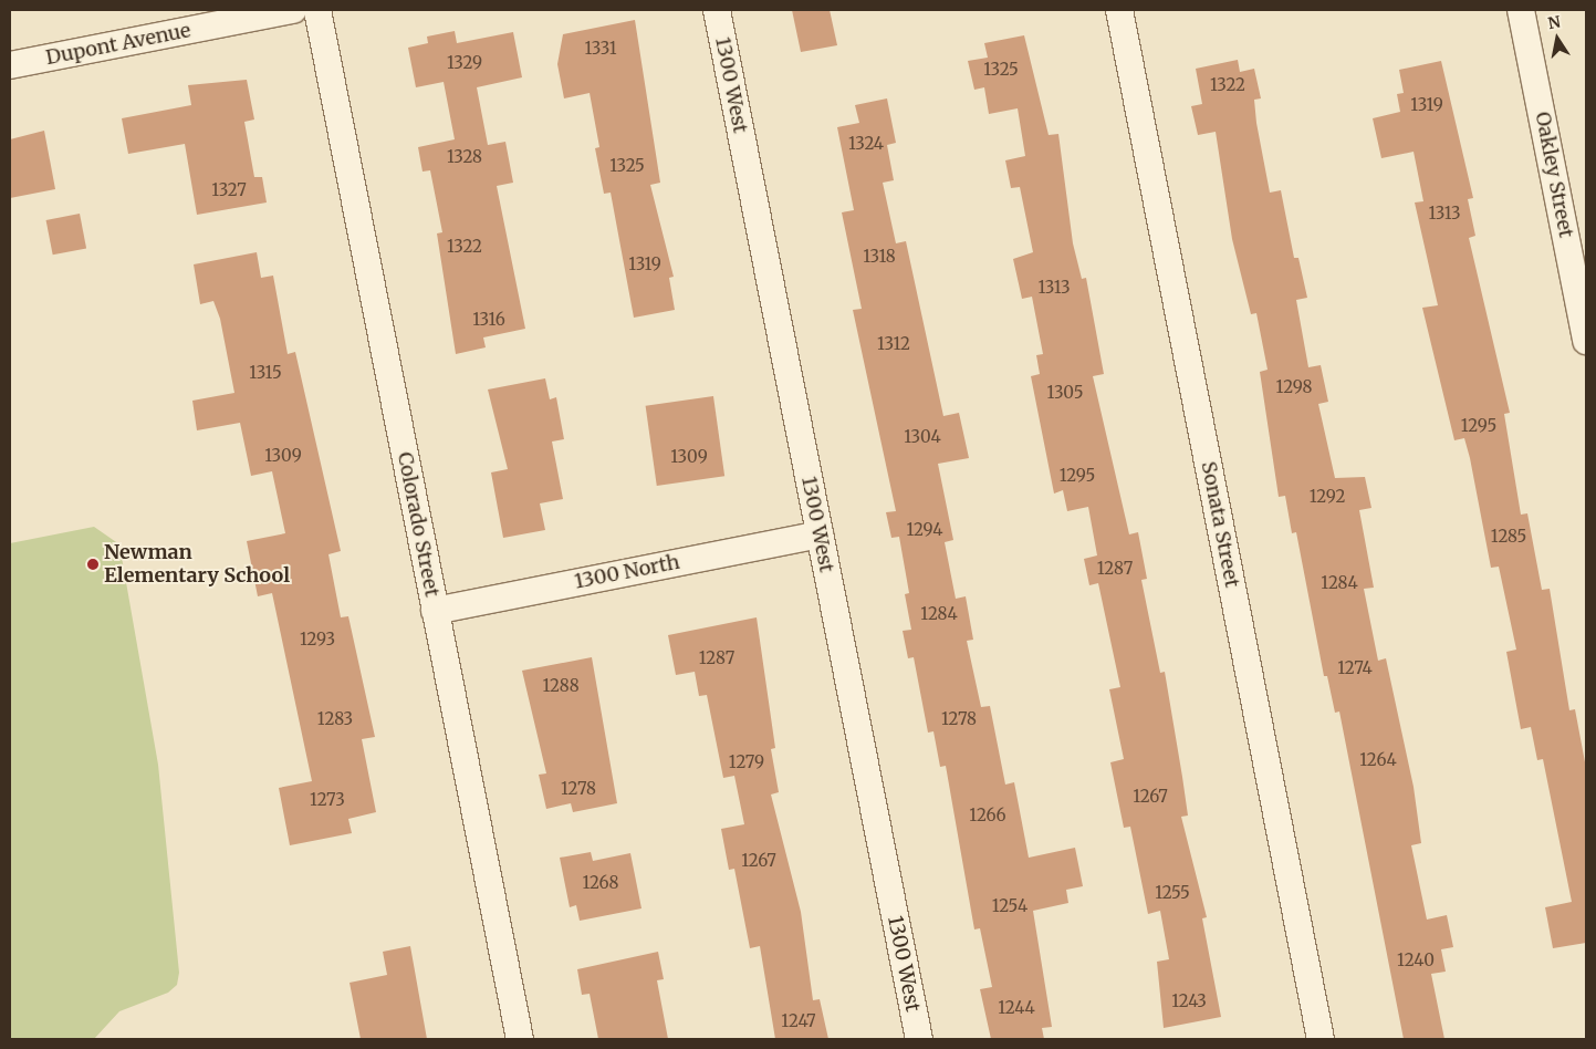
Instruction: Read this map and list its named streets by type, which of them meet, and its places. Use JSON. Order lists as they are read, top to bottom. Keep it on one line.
{"streets":{"street":["Dupont Avenue","1300 West","Oakley Street","Colorado Street","Sonata Street","1300 North"]},"crossings":[["1300 West","1300 North"],["Colorado Street","1300 North"]],"places":["Newman Elementary School"],"house_numbers":["1331","1329","1325","1322","1319","1324","1328","1325","1327","1313","1322","1318","1319","1313","1316","1312","1315","1298","1305","1295","1304","1309","1309","1295","1292","1294","1285","1287","1284","1284","1293","1287","1274","1288","1283","1278","1264","1279","1278","1267","1273","1266","1267","1268","1255","1254","1240","1243","1244","1247"],"north":"top"}
